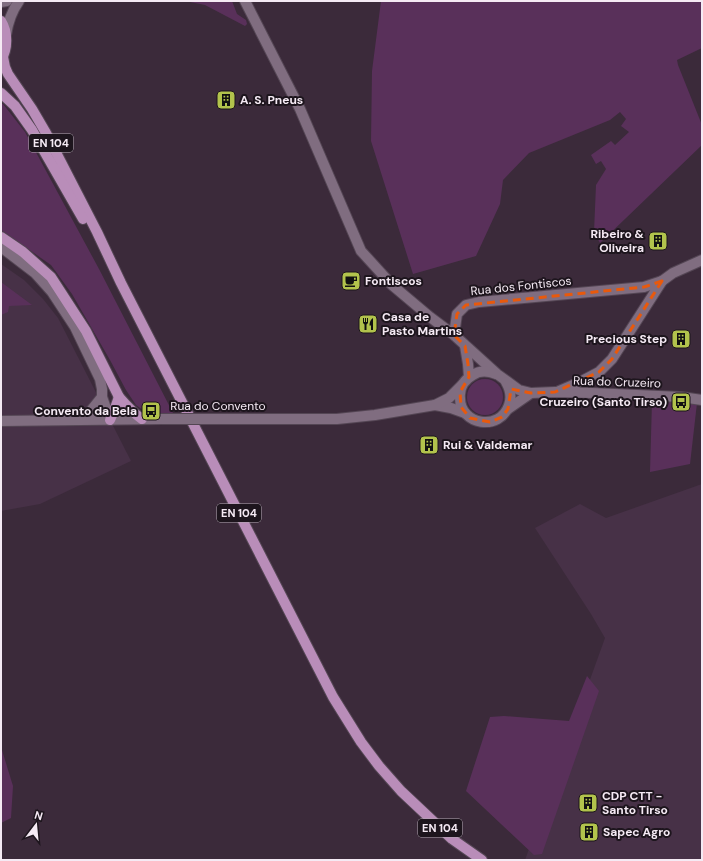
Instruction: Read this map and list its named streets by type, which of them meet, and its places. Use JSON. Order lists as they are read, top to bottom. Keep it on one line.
{"streets":{"main road":["EN 104"],"street":["Rua dos Fontiscos","Rua do Cruzeiro","Rua do Convento"]},"places":{"building":["A. S. Pneus","Ribeiro & Oliveira","Precious Step","Rui & Valdemar","CDP CTT - Santo Tirso","Sapec Agro"],"cafe":["Fontiscos"],"restaurant":["Casa de Pasto Martins"],"bus stop":["Cruzeiro (Santo Tirso)","Convento da Bela"]},"north":"top"}
